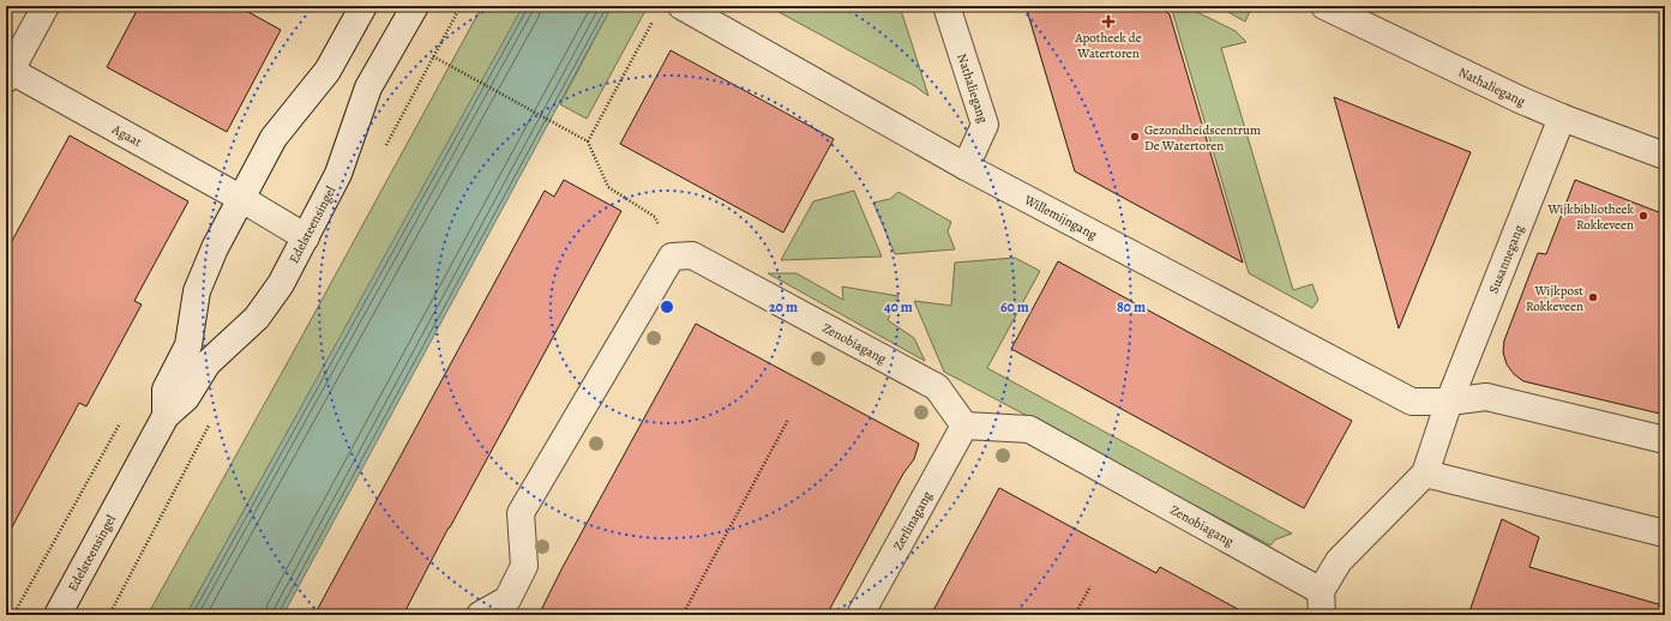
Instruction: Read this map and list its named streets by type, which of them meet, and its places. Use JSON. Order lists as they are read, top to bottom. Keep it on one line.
{"streets":{"street":["Nathaliegang","Agaat","Willemijngang","Edelsteensingel","Susannegang","Zenobiagang","Zerlinagang"]},"crossings":[["Nathaliegang","Willemijngang"],["Nathaliegang","Susannegang"],["Agaat","Edelsteensingel"],["Willemijngang","Susannegang"],["Susannegang","Zenobiagang"],["Zenobiagang","Zerlinagang"]],"places":{"health":["Apotheek de Watertoren"],"other":["Gezondheidscentrum De Watertoren","Wijkbibliotheek Rokkeveen","Wijkpost Rokkeveen"]},"rings":["20 m","40 m","60 m","80 m"]}
